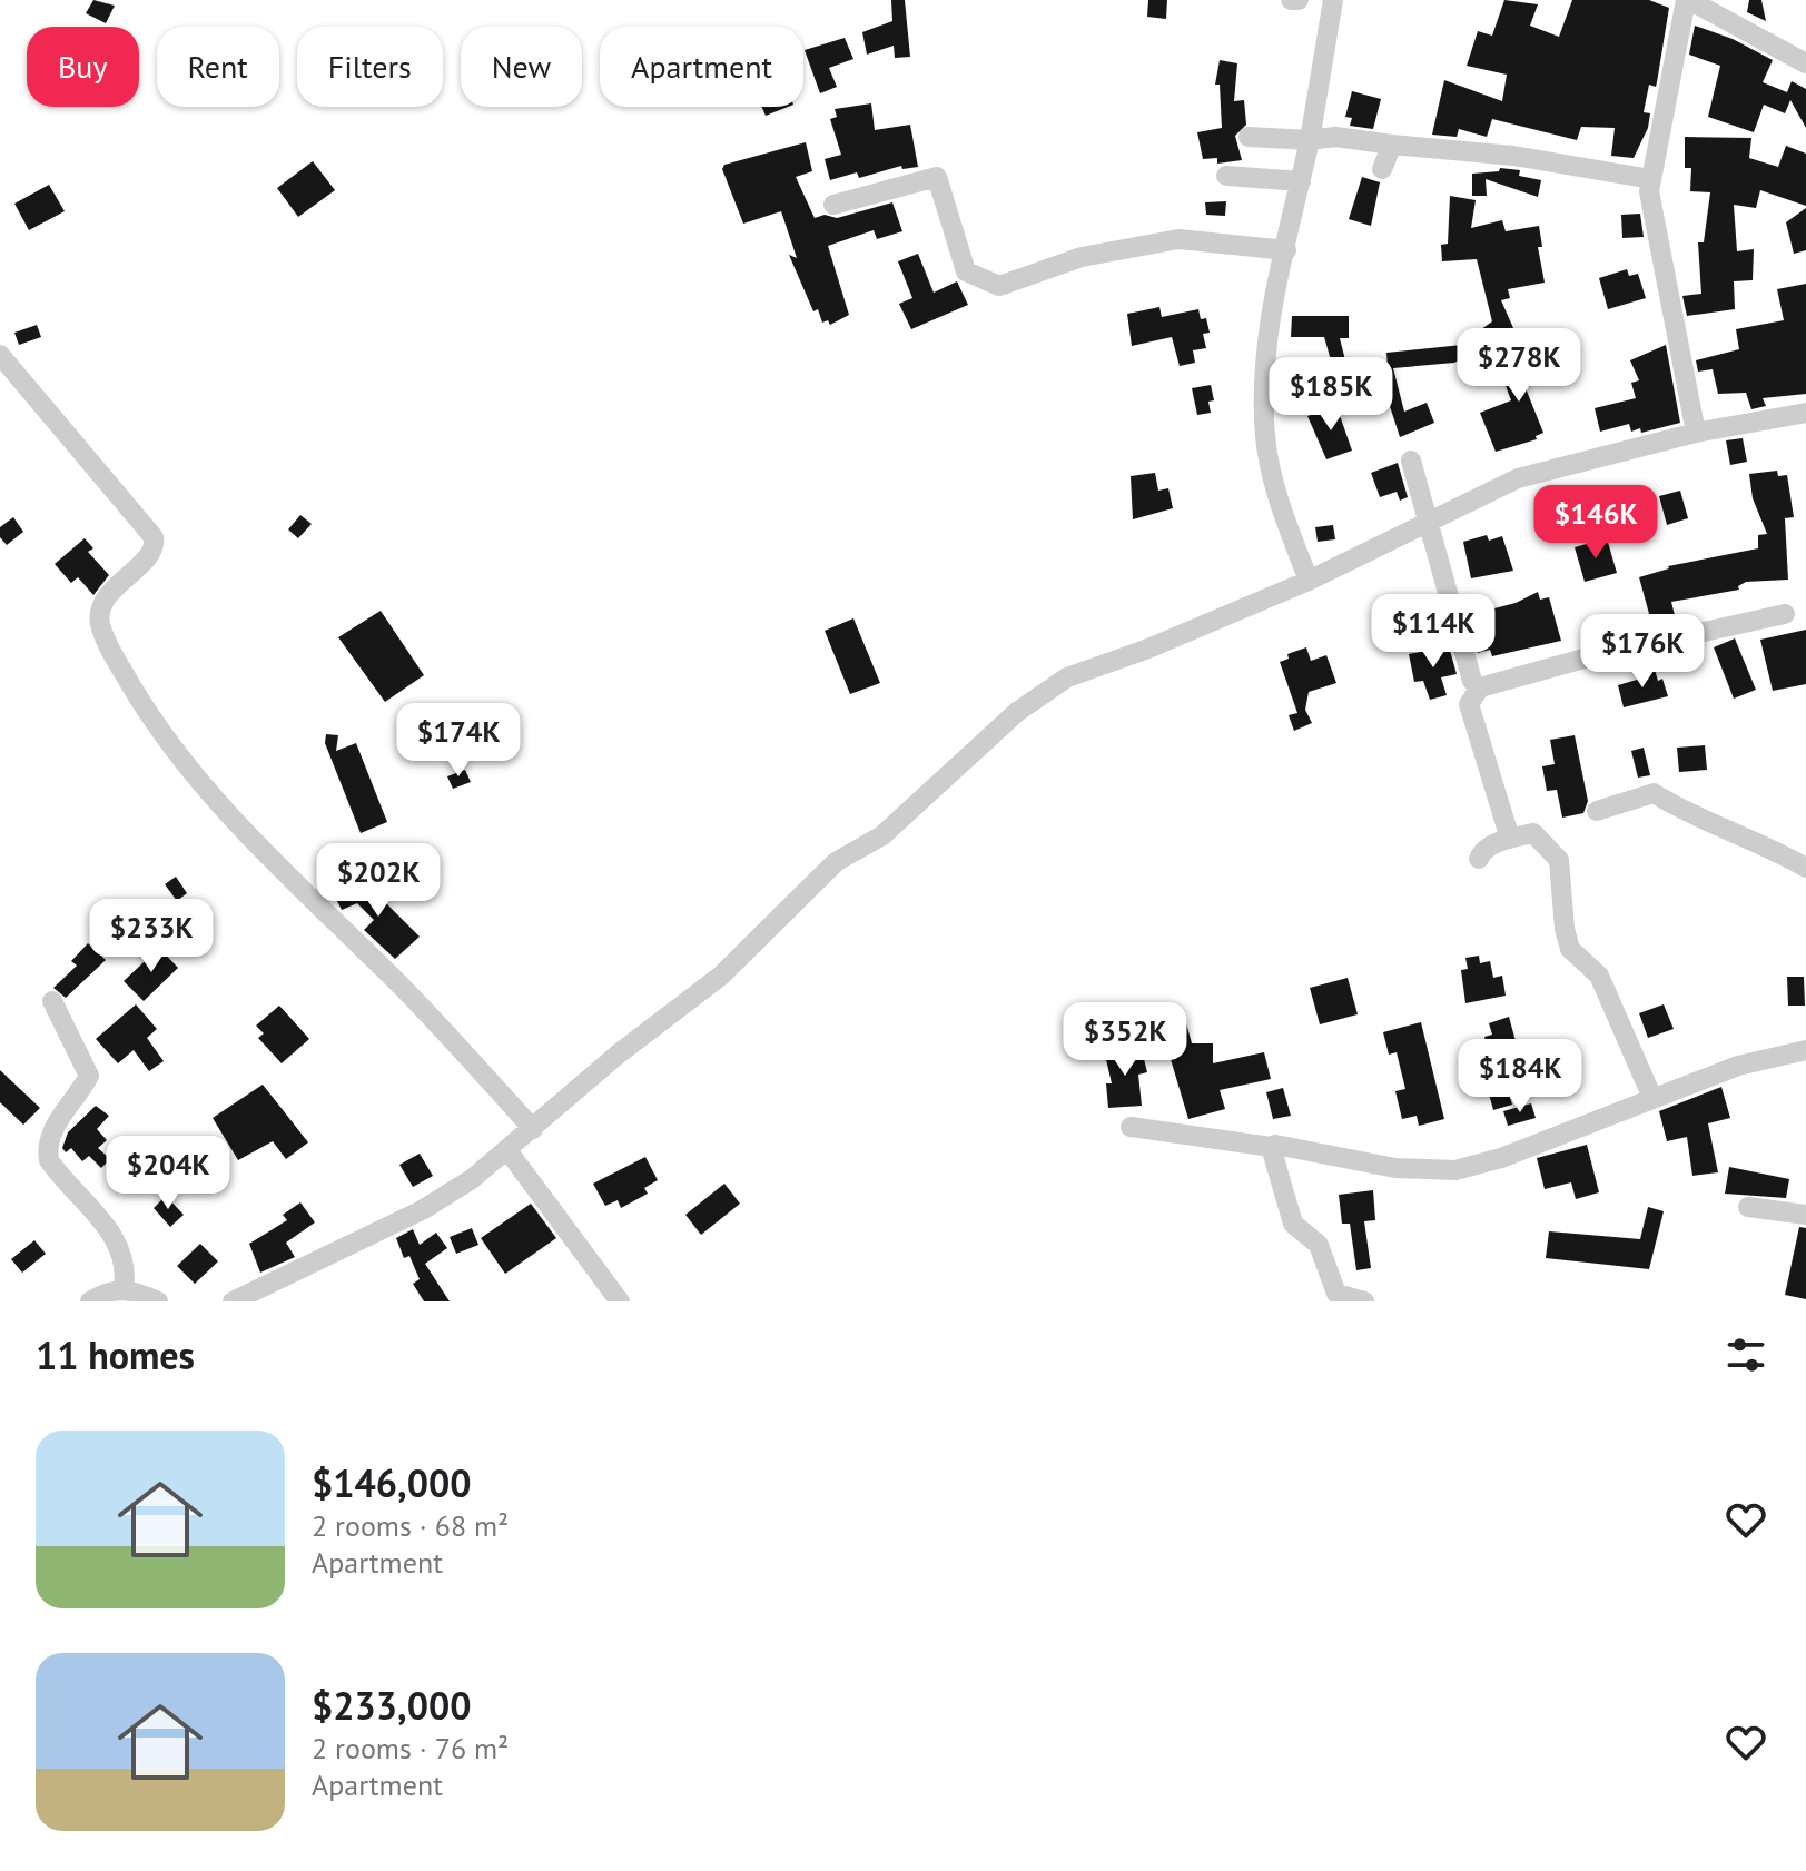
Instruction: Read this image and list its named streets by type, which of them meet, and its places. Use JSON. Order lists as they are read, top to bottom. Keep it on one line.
{"page":{"chip":["Buy","Rent","Filters","New","Apartment"],"price":["$278K","$185K","$146K","$114K","$176K","$174K","$202K","$233K","$352K","$184K","$204K"],"heading":"11 homes","list":[{"name":"$146,000","note":"2 rooms · 68 m² · Apartment"},{"name":"$233,000","note":"2 rooms · 76 m² · Apartment"}]}}
